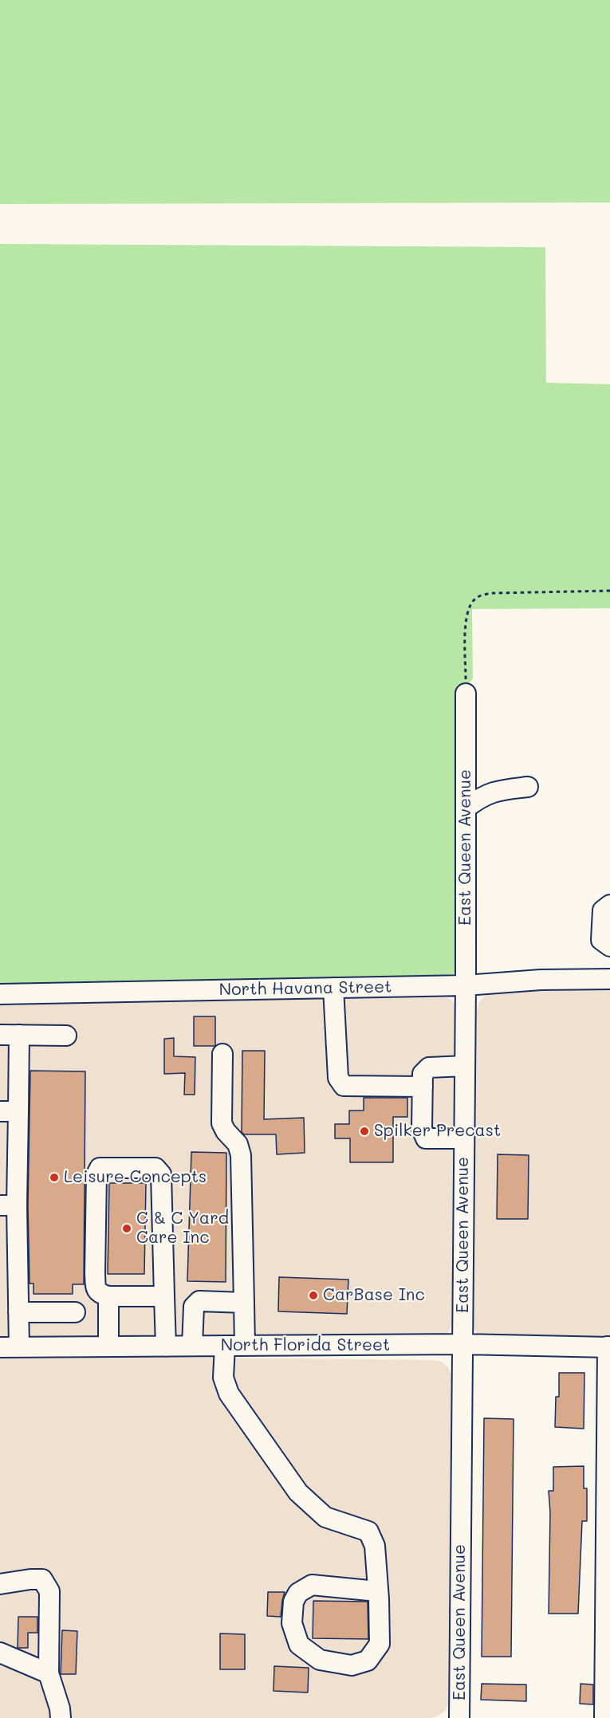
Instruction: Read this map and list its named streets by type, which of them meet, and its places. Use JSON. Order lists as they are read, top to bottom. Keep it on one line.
{"streets":{"street":["East Queen Avenue","North Havana Street","North Florida Street"]},"crossings":[["East Queen Avenue","North Havana Street"],["East Queen Avenue","North Florida Street"]],"places":["Spilker Precast","Leisure Concepts","C & C Yard Care Inc","CarBase Inc"]}
